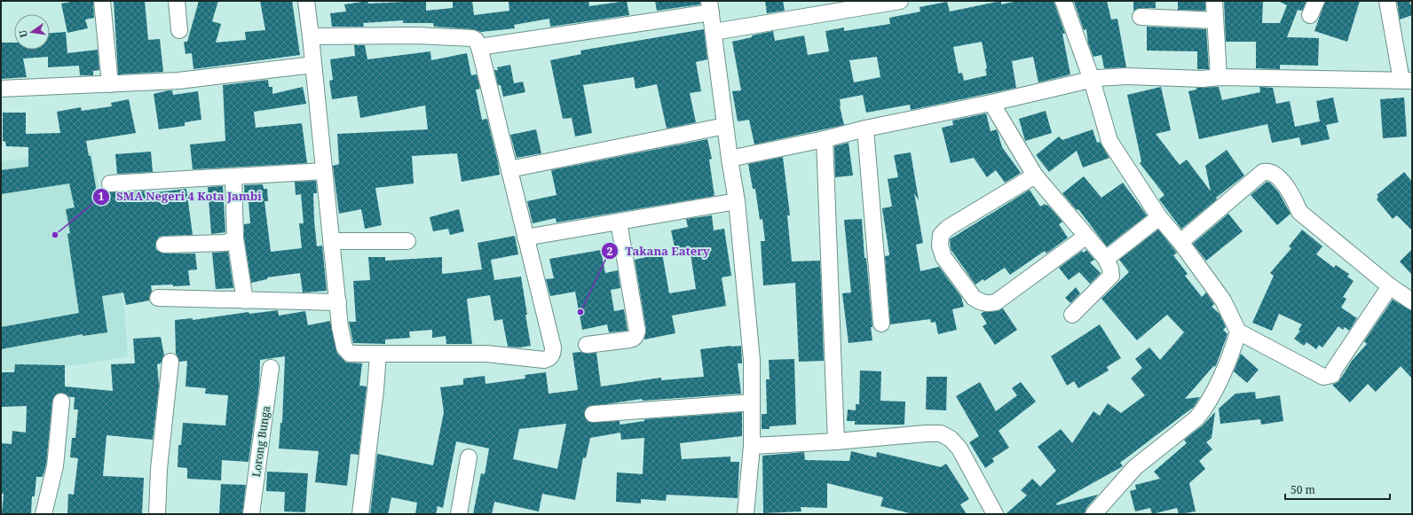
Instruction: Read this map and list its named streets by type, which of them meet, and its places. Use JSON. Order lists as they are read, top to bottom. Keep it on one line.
{"streets":{"street":["Lorong Bunga"]},"places":["SMA Negeri 4 Kota Jambi","Takana Eatery"],"scale_bar":"50 m","north":"left"}
